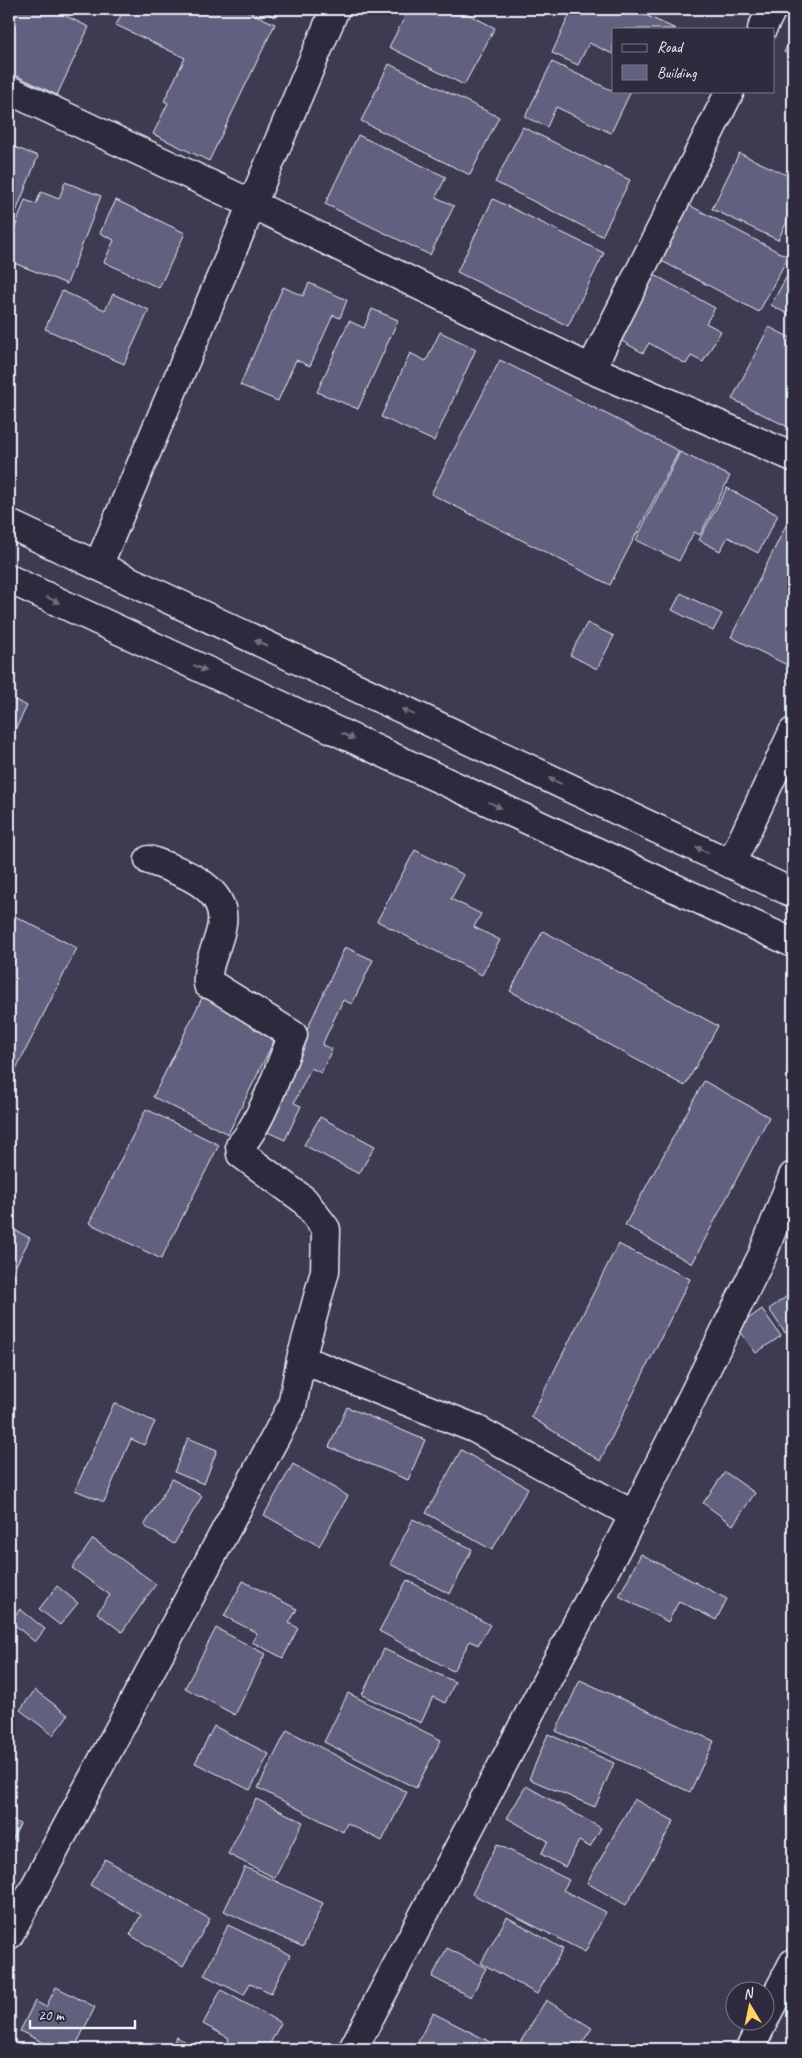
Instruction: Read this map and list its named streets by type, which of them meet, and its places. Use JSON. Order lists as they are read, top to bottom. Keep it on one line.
{"legend":["Road","Building"],"scale_bar":"20 m","north":"top"}
